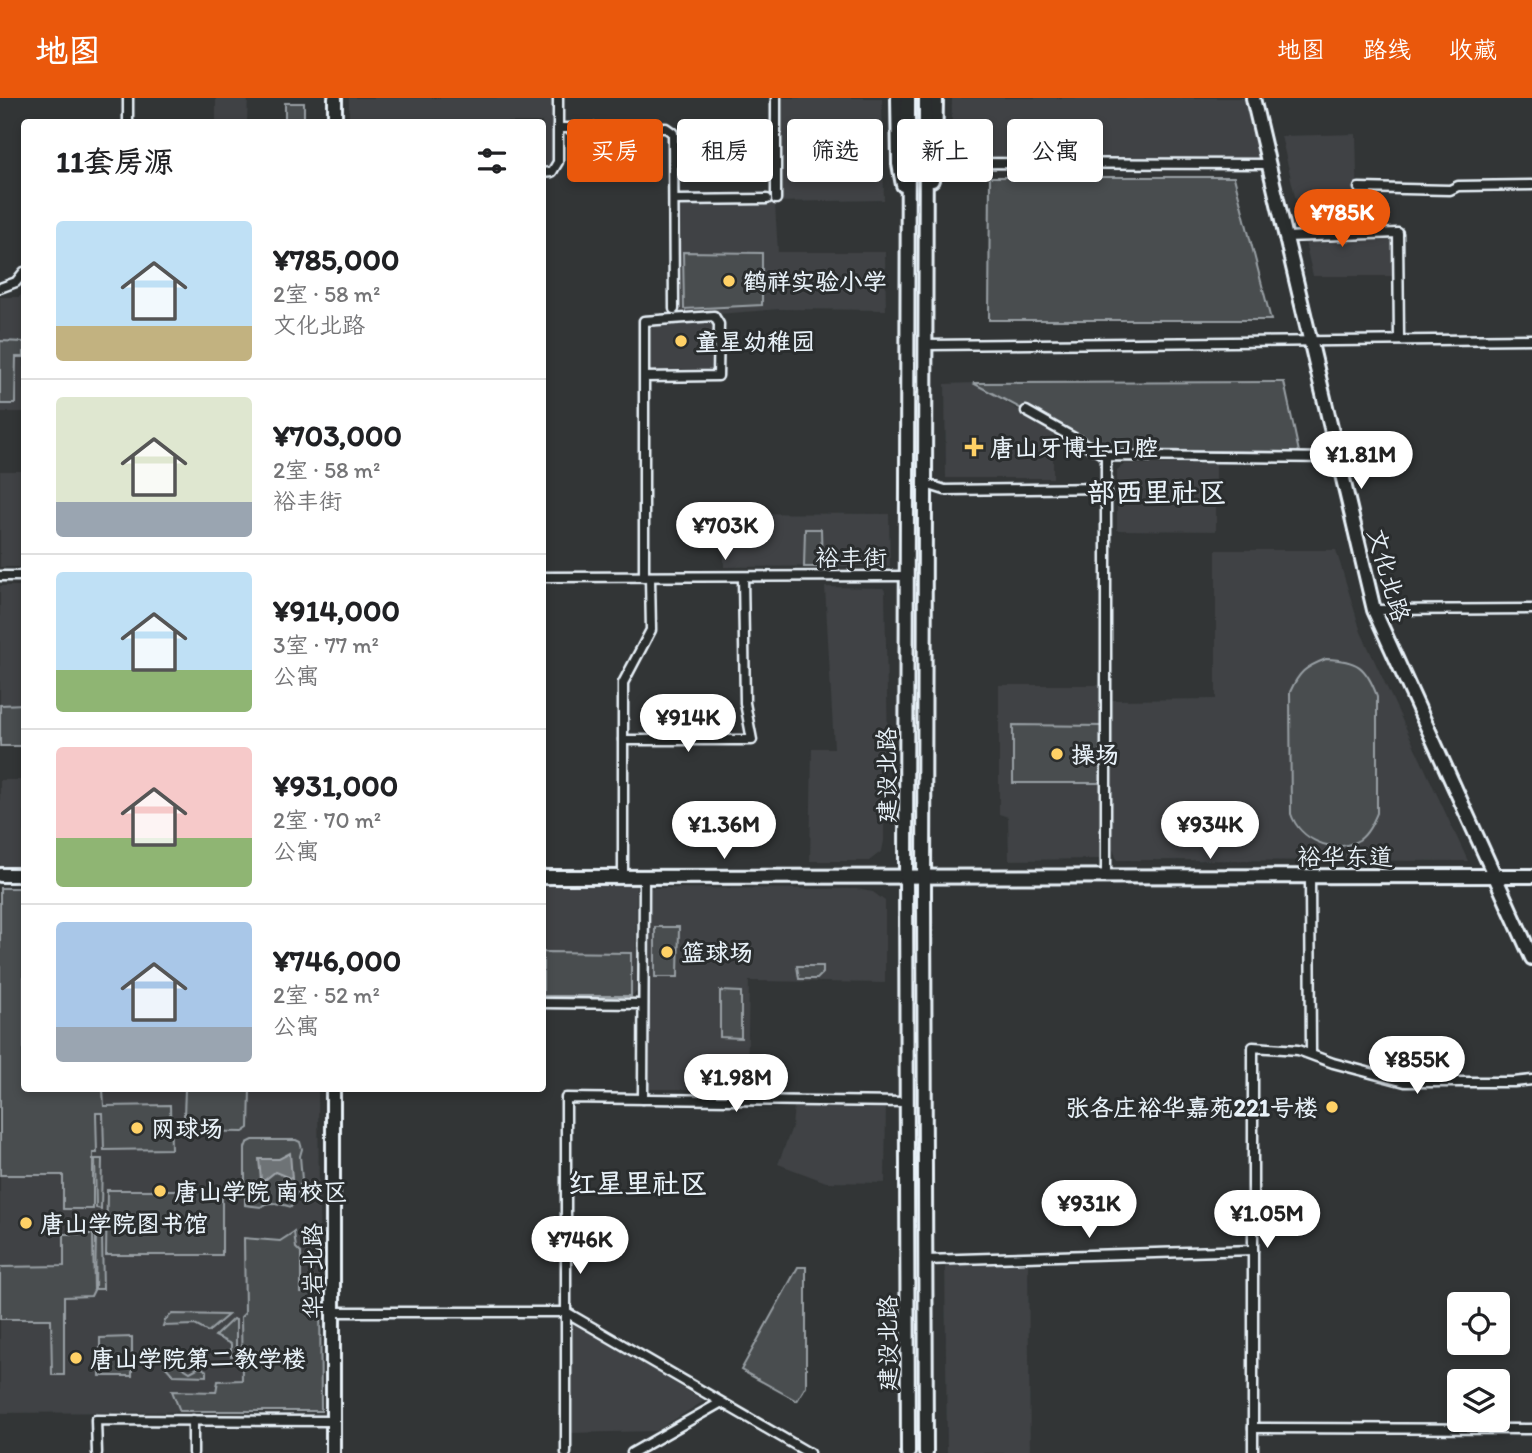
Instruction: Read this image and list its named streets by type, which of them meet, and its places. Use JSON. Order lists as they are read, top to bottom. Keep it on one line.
{"streets":{"main road":["文化北路","建设北路","裕华东道","华岩北路"],"street":["裕丰街"]},"crossings":[["裕丰街","建设北路"],["文化北路","裕华东道"],["建设北路","裕华东道"]],"districts":["部西里社区","红星里社区"],"places":{"other":["鹤祥实验小学","童星幼稚园","操场","篮球场","张各庄裕华嘉苑221号楼","网球场","唐山学院 南校区","唐山学院图书馆","唐山学院第二教学楼"],"health":["唐山牙博士口腔"]},"page":{"header":"地图","nav":["地图","路线","收藏"],"chip":["买房","租房","筛选","新上","公寓"],"heading":"11套房源","price":["¥785K","¥1.81M","¥703K","¥914K","¥1.36M","¥934K","¥855K","¥1.98M","¥931K","¥1.05M","¥746K"],"list":[{"name":"¥785,000","note":"2室 · 58 m² · 文化北路"},{"name":"¥703,000","note":"2室 · 58 m² · 裕丰街"},{"name":"¥914,000","note":"3室 · 77 m² · 公寓"},{"name":"¥931,000","note":"2室 · 70 m² · 公寓"},{"name":"¥746,000","note":"2室 · 52 m² · 公寓"}]}}
